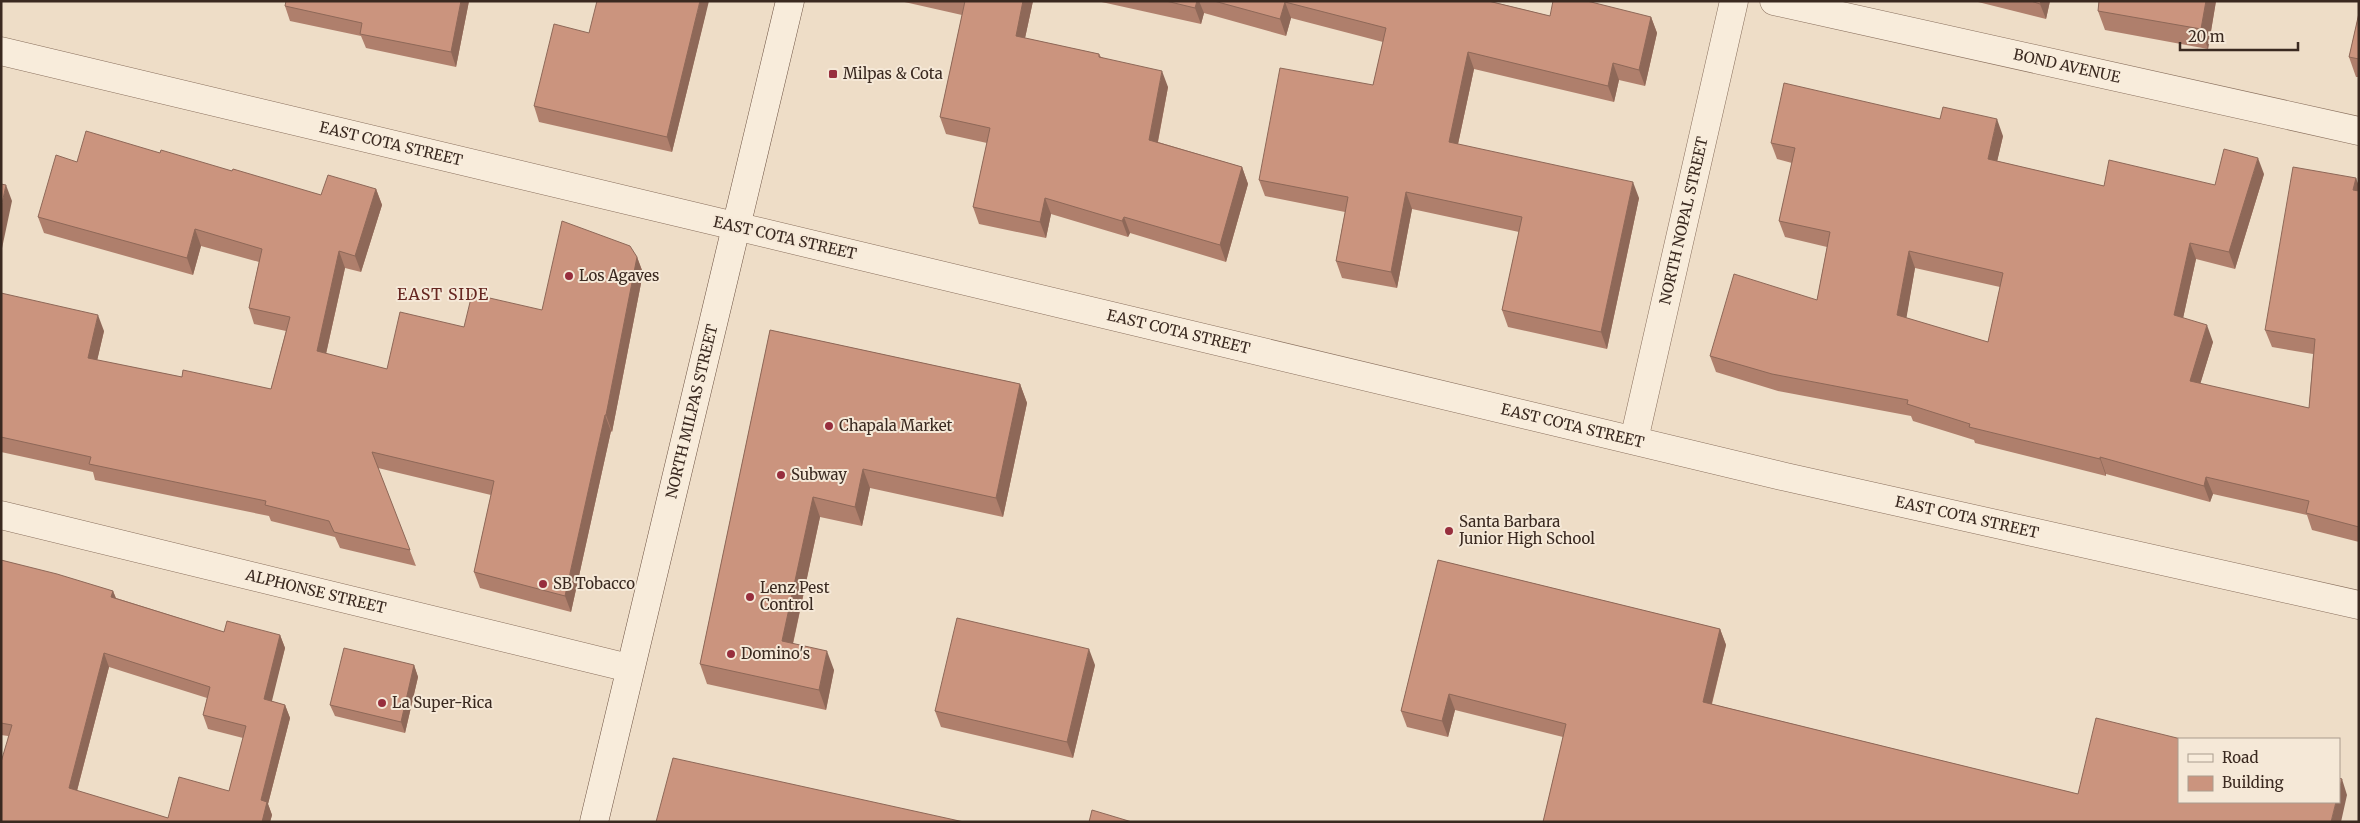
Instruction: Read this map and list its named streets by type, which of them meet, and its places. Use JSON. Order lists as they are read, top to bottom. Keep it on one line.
{"streets":{"street":["BOND AVENUE","EAST COTA STREET","NORTH NOPAL STREET","NORTH MILPAS STREET","ALPHONSE STREET"]},"crossings":[["EAST COTA STREET","NORTH NOPAL STREET"],["EAST COTA STREET","NORTH MILPAS STREET"],["NORTH MILPAS STREET","ALPHONSE STREET"]],"districts":["EAST SIDE"],"places":{"transit":["Milpas & Cota"],"other":["Los Agaves","Chapala Market","Subway","Santa Barbara Junior High School","SB Tobacco","Lenz Pest Control","Domino's","La Super-Rica"]},"legend":["Road","Building"],"scale_bar":"20 m"}
